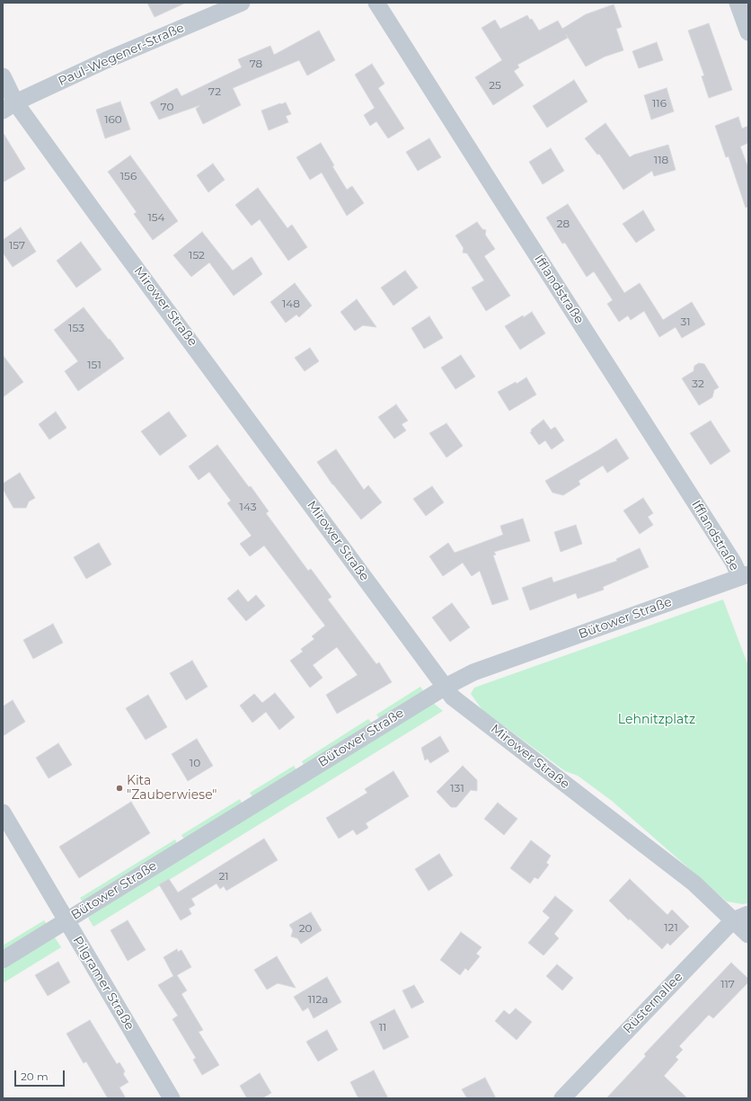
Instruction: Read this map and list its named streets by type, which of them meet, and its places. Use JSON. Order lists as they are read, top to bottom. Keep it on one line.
{"streets":{"street":["Paul-Wegener-Straße","Ifflandstraße","Mirower Straße","Bütower Straße","Pilgramer Straße","Rüsternallee"]},"crossings":[["Paul-Wegener-Straße","Mirower Straße"],["Ifflandstraße","Bütower Straße"],["Mirower Straße","Bütower Straße"],["Mirower Straße","Rüsternallee"],["Bütower Straße","Pilgramer Straße"]],"parks":["Lehnitzplatz"],"places":["Kita \"Zauberwiese\""],"house_numbers":["78","25","72","116","70","160","118","156","154","28","157","152","148","31","153","151","32","143","10","131","21","121","20","117","112a","11"],"scale_bar":"20 m"}
